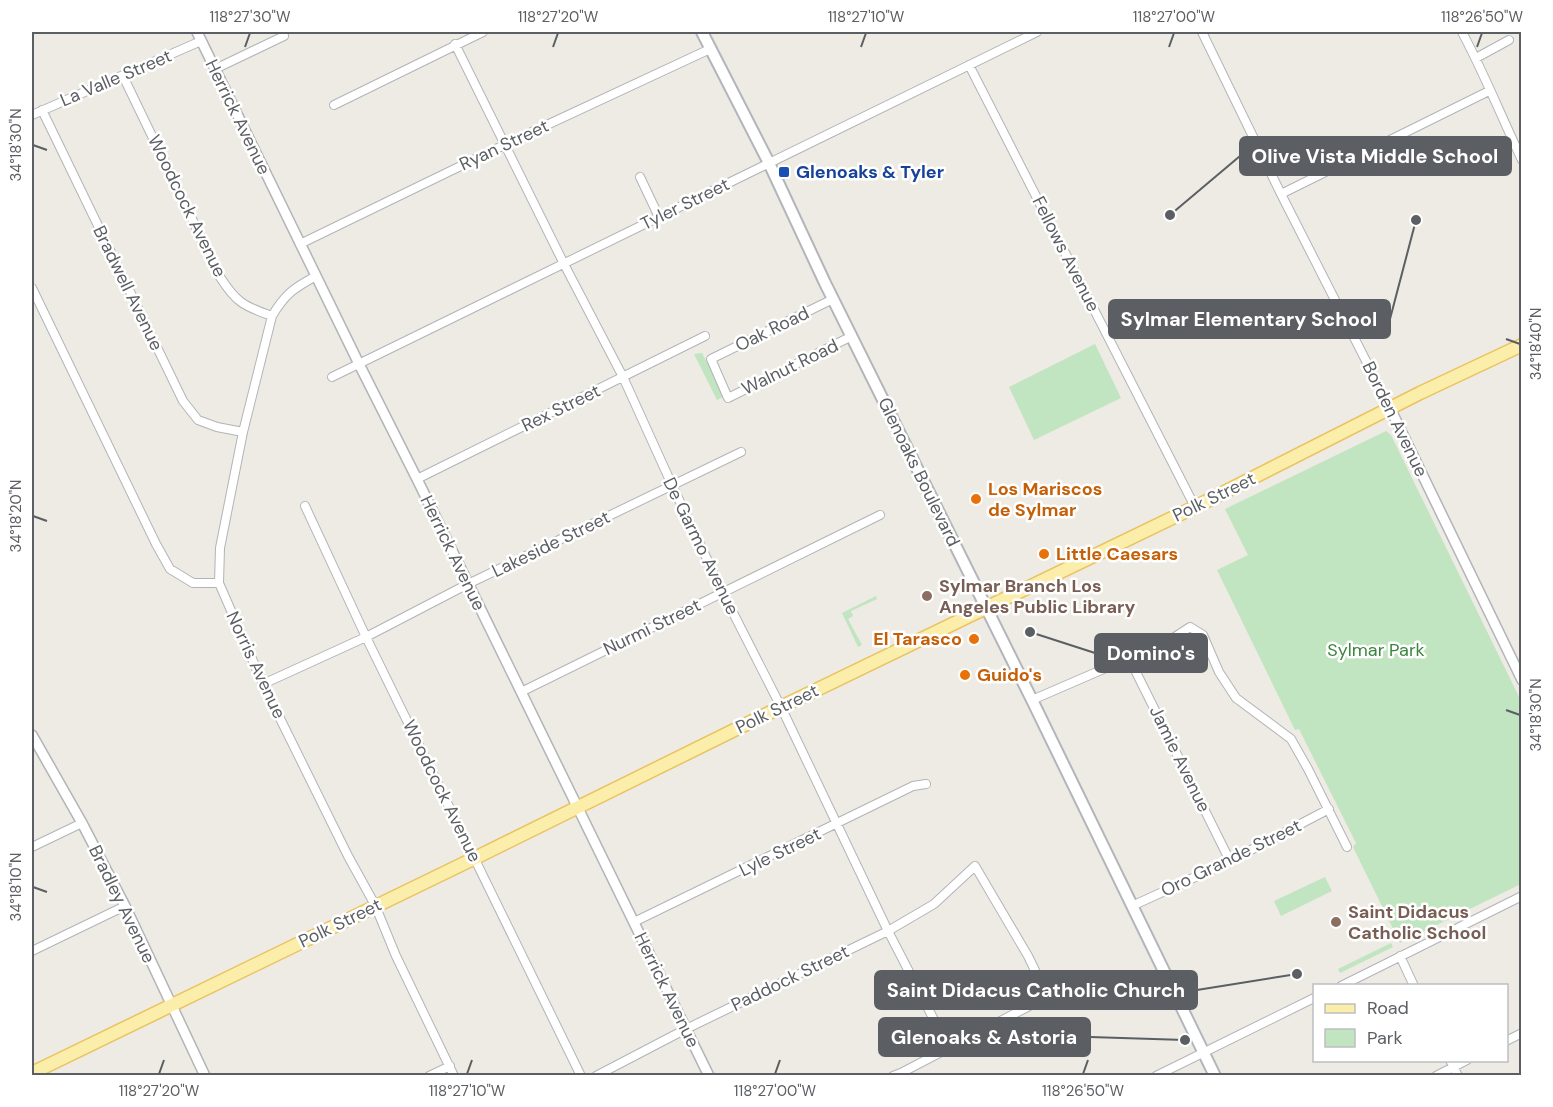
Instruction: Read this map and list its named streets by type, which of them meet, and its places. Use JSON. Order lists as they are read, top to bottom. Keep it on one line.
{"streets":{"main road":["Glenoaks Boulevard","Polk Street"],"street":["La Valle Street","Herrick Avenue","Ryan Street","Tyler Street","Woodcock Avenue","Fellows Avenue","Bradwell Avenue","Oak Road","Walnut Road","Rex Street","Borden Avenue","Lakeside Street","De Garmo Avenue","Nurmi Street","Norris Avenue","Jamie Avenue","Lyle Street","Oro Grande Street","Bradley Avenue","Paddock Street"]},"crossings":[["La Valle Street","Herrick Avenue"],["La Valle Street","Woodcock Avenue"],["La Valle Street","Bradwell Avenue"],["Herrick Avenue","Ryan Street"],["Herrick Avenue","Tyler Street"],["Herrick Avenue","Rex Street"],["Herrick Avenue","Polk Street"],["Herrick Avenue","Lakeside Street"],["Herrick Avenue","Nurmi Street"],["Herrick Avenue","Lyle Street"],["Herrick Avenue","Paddock Street"],["Ryan Street","Glenoaks Boulevard"],["Ryan Street","De Garmo Avenue"],["Tyler Street","Fellows Avenue"],["Tyler Street","Glenoaks Boulevard"],["Tyler Street","De Garmo Avenue"],["Woodcock Avenue","Polk Street"],["Woodcock Avenue","Lakeside Street"],["Fellows Avenue","Polk Street"],["Oak Road","Walnut Road"],["Oak Road","Glenoaks Boulevard"],["Walnut Road","Glenoaks Boulevard"],["Rex Street","De Garmo Avenue"],["Borden Avenue","Polk Street"],["Glenoaks Boulevard","Polk Street"],["Glenoaks Boulevard","Oro Grande Street"],["Polk Street","De Garmo Avenue"],["Polk Street","Norris Avenue"],["Polk Street","Bradley Avenue"],["Lakeside Street","De Garmo Avenue"],["Lakeside Street","Norris Avenue"],["De Garmo Avenue","Nurmi Street"],["De Garmo Avenue","Lyle Street"],["De Garmo Avenue","Paddock Street"],["Jamie Avenue","Oro Grande Street"]],"parks":["Sylmar Park"],"places":{"transit":["Glenoaks & Tyler"],"other":["Olive Vista Middle School","Sylmar Elementary School","Los Mariscos de Sylmar","Little Caesars","Sylmar Branch Los Angeles Public Library","Domino's","El Tarasco","Guido's","Saint Didacus Catholic School","Saint Didacus Catholic Church","Glenoaks & Astoria"]},"legend":["Road","Park"],"coordinates":["118°27'30\"W","118°27'20\"W","118°27'10\"W","118°27'00\"W","118°26'50\"W","34°18'30\"N","34°18'40\"N","34°18'20\"N","34°18'10\"N"]}
